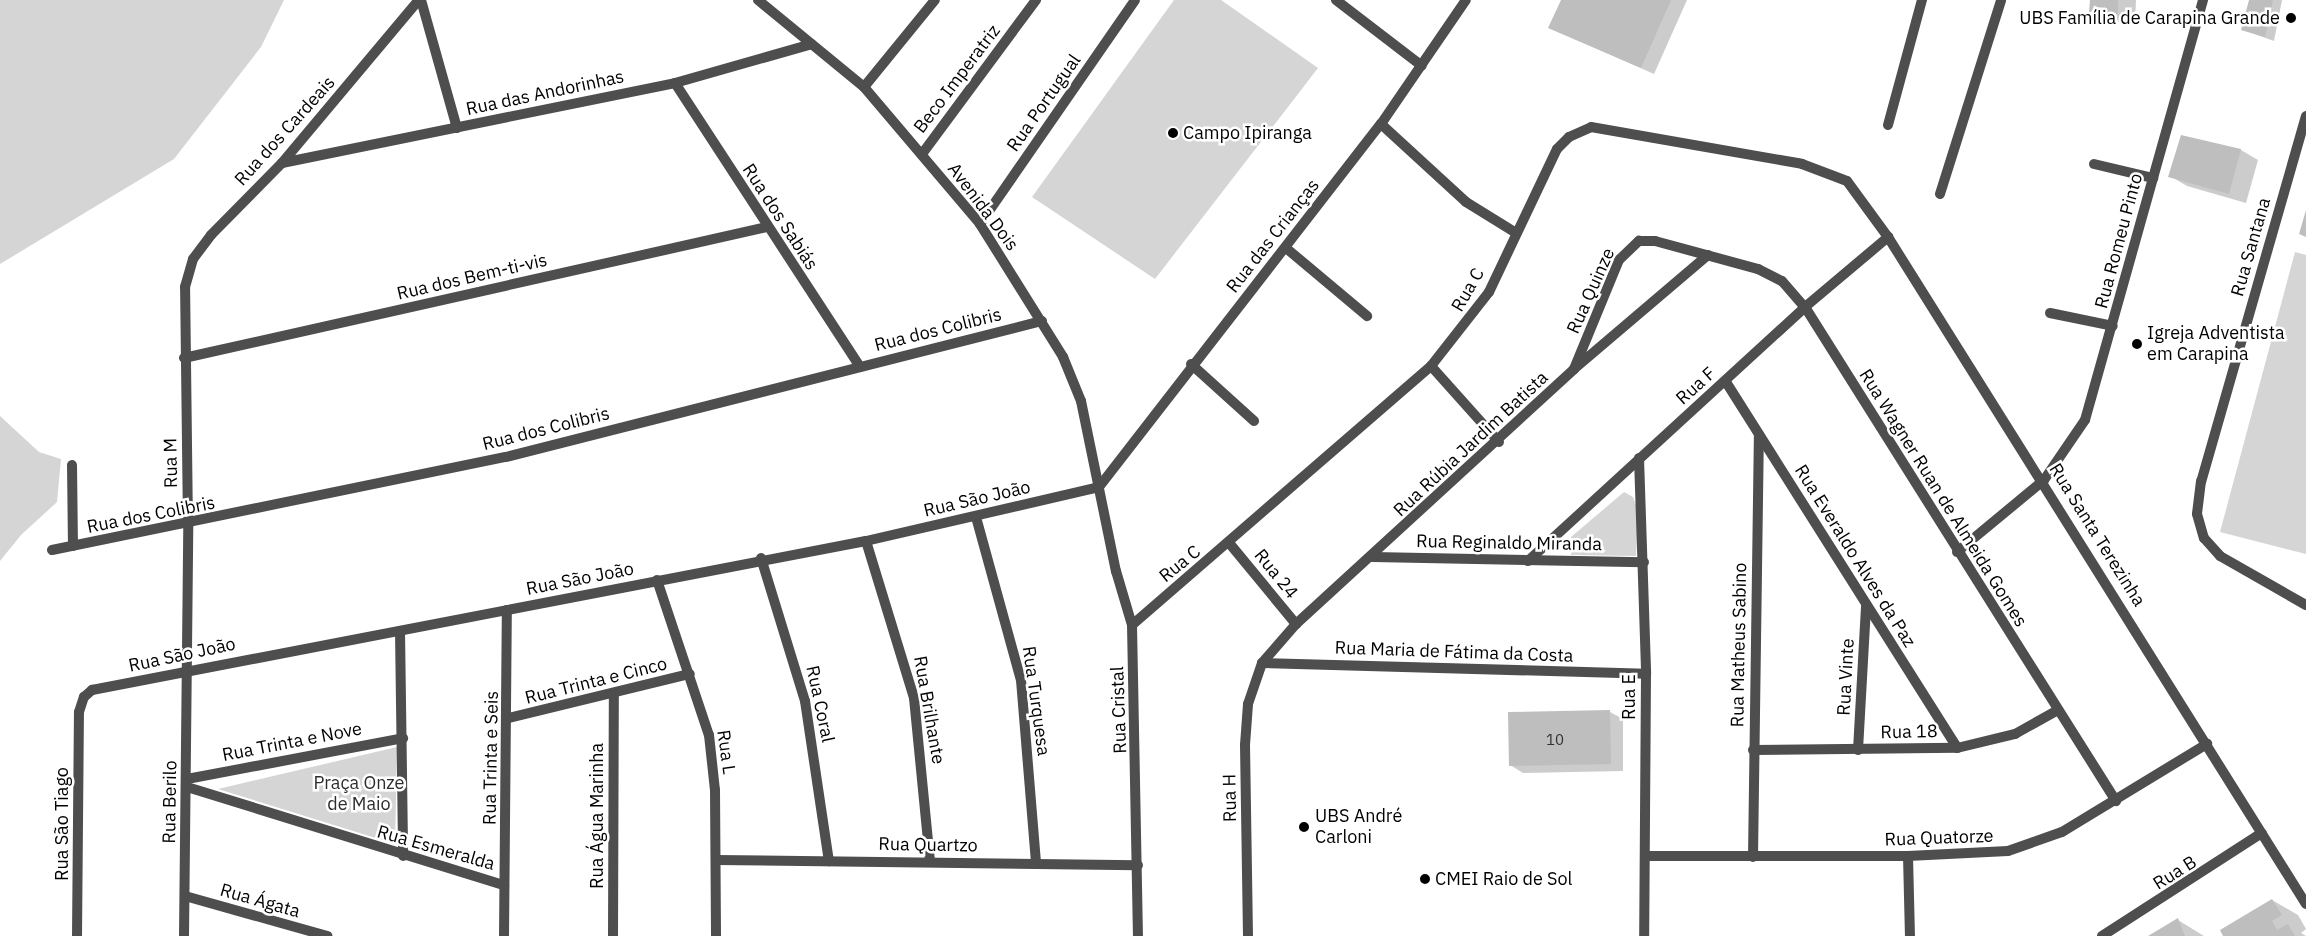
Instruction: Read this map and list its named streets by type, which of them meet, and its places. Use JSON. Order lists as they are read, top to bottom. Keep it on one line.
{"streets":{"street":["Beco Imperatriz","Rua das Andorinhas","Rua Portugual","Rua dos Cardeais","Avenida Dois","Rua dos Sabiás","Rua das Crianças","Rua Romeu Pinto","Rua Santana","Rua dos Bem-ti-vis","Rua C","Rua Quinze","Rua dos Colibris","Rua F","Rua Rúbia Jardim Batista","Rua M","Rua Wagner Ruan de Almeida Gomes","Rua São João","Rua Santa Terezinha","Rua Reginaldo Miranda","Rua Everaldo Alves da Paz","Rua 24","Rua Matheus Sabino","Rua Maria de Fátima da Costa","Rua Vinte","Rua Trinta e Cinco","Rua E","Rua Turquesa","Rua Coral","Rua Brilhante","Rua Cristal","Rua 18","Rua Trinta e Nove","Rua L","Rua Trinta e Seis","Rua H","Rua Berilo","Rua Água Marinha","Rua São Tiago","Rua Quatorze","Rua Quartzo","Rua Esmeralda","Rua B","Rua Ágata"]},"crossings":[["Beco Imperatriz","Avenida Dois"],["Rua das Andorinhas","Rua dos Cardeais"],["Rua das Andorinhas","Avenida Dois"],["Rua das Andorinhas","Rua dos Sabiás"],["Rua Portugual","Avenida Dois"],["Rua dos Cardeais","Rua M"],["Avenida Dois","Rua das Crianças"],["Avenida Dois","Rua dos Colibris"],["Avenida Dois","Rua São João"],["Avenida Dois","Rua Cristal"],["Rua dos Sabiás","Rua dos Bem-ti-vis"],["Rua dos Sabiás","Rua dos Colibris"],["Rua das Crianças","Rua São João"],["Rua das Crianças","Rua Cristal"],["Rua Romeu Pinto","Rua Wagner Ruan de Almeida Gomes"],["Rua Romeu Pinto","Rua Santa Terezinha"],["Rua dos Bem-ti-vis","Rua M"],["Rua C","Rua Santa Terezinha"],["Rua C","Rua 24"],["Rua C","Rua Cristal"],["Rua Quinze","Rua Rúbia Jardim Batista"],["Rua Quinze","Rua Wagner Ruan de Almeida Gomes"],["Rua dos Colibris","Rua M"],["Rua F","Rua Wagner Ruan de Almeida Gomes"],["Rua F","Rua Santa Terezinha"],["Rua F","Rua Reginaldo Miranda"],["Rua F","Rua Everaldo Alves da Paz"],["Rua F","Rua E"],["Rua Rúbia Jardim Batista","Rua Wagner Ruan de Almeida Gomes"],["Rua Rúbia Jardim Batista","Rua Reginaldo Miranda"],["Rua Rúbia Jardim Batista","Rua 24"],["Rua Rúbia Jardim Batista","Rua Maria de Fátima da Costa"],["Rua Rúbia Jardim Batista","Rua H"],["Rua M","Rua São João"],["Rua M","Rua Berilo"],["Rua Wagner Ruan de Almeida Gomes","Rua 18"],["Rua Wagner Ruan de Almeida Gomes","Rua Quatorze"],["Rua São João","Rua Turquesa"],["Rua São João","Rua Coral"],["Rua São João","Rua Brilhante"],["Rua São João","Rua Cristal"],["Rua São João","Rua L"],["Rua São João","Rua Trinta e Seis"],["Rua São João","Rua Berilo"],["Rua São João","Rua São Tiago"],["Rua Santa Terezinha","Rua Quatorze"],["Rua Santa Terezinha","Rua B"],["Rua Reginaldo Miranda","Rua E"],["Rua Everaldo Alves da Paz","Rua Matheus Sabino"],["Rua Everaldo Alves da Paz","Rua Vinte"],["Rua Everaldo Alves da Paz","Rua 18"],["Rua Matheus Sabino","Rua 18"],["Rua Matheus Sabino","Rua Quatorze"],["Rua Maria de Fátima da Costa","Rua E"],["Rua Maria de Fátima da Costa","Rua H"],["Rua Vinte","Rua 18"],["Rua Trinta e Cinco","Rua L"],["Rua Trinta e Cinco","Rua Trinta e Seis"],["Rua Trinta e Cinco","Rua Água Marinha"],["Rua E","Rua Quatorze"],["Rua Turquesa","Rua Quartzo"],["Rua Coral","Rua Quartzo"],["Rua Brilhante","Rua Quartzo"],["Rua Cristal","Rua Quartzo"],["Rua Trinta e Nove","Rua Berilo"],["Rua Trinta e Nove","Rua Esmeralda"],["Rua L","Rua Quartzo"],["Rua Trinta e Seis","Rua Esmeralda"],["Rua Berilo","Rua Esmeralda"],["Rua Berilo","Rua Ágata"]],"parks":["Praça Onze de Maio"],"places":["UBS Família de Carapina Grande","Campo Ipiranga","Igreja Adventista em Carapina","UBS André Carloni","CMEI Raio de Sol"],"house_numbers":["10"]}
